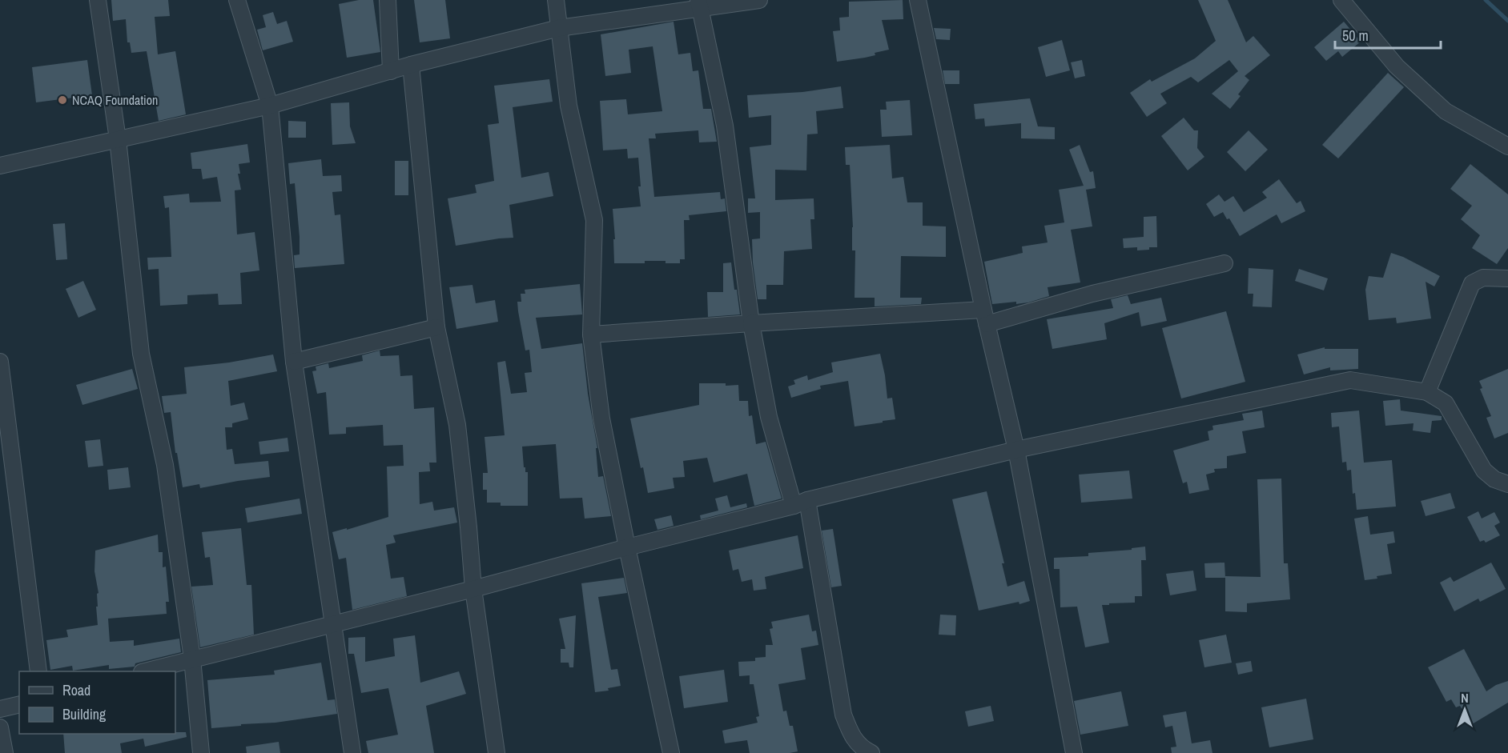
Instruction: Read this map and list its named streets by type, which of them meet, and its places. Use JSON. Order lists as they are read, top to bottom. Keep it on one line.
{"places":["NCAQ Foundation"],"legend":["Road","Building"],"scale_bar":"50 m","north":"top"}
